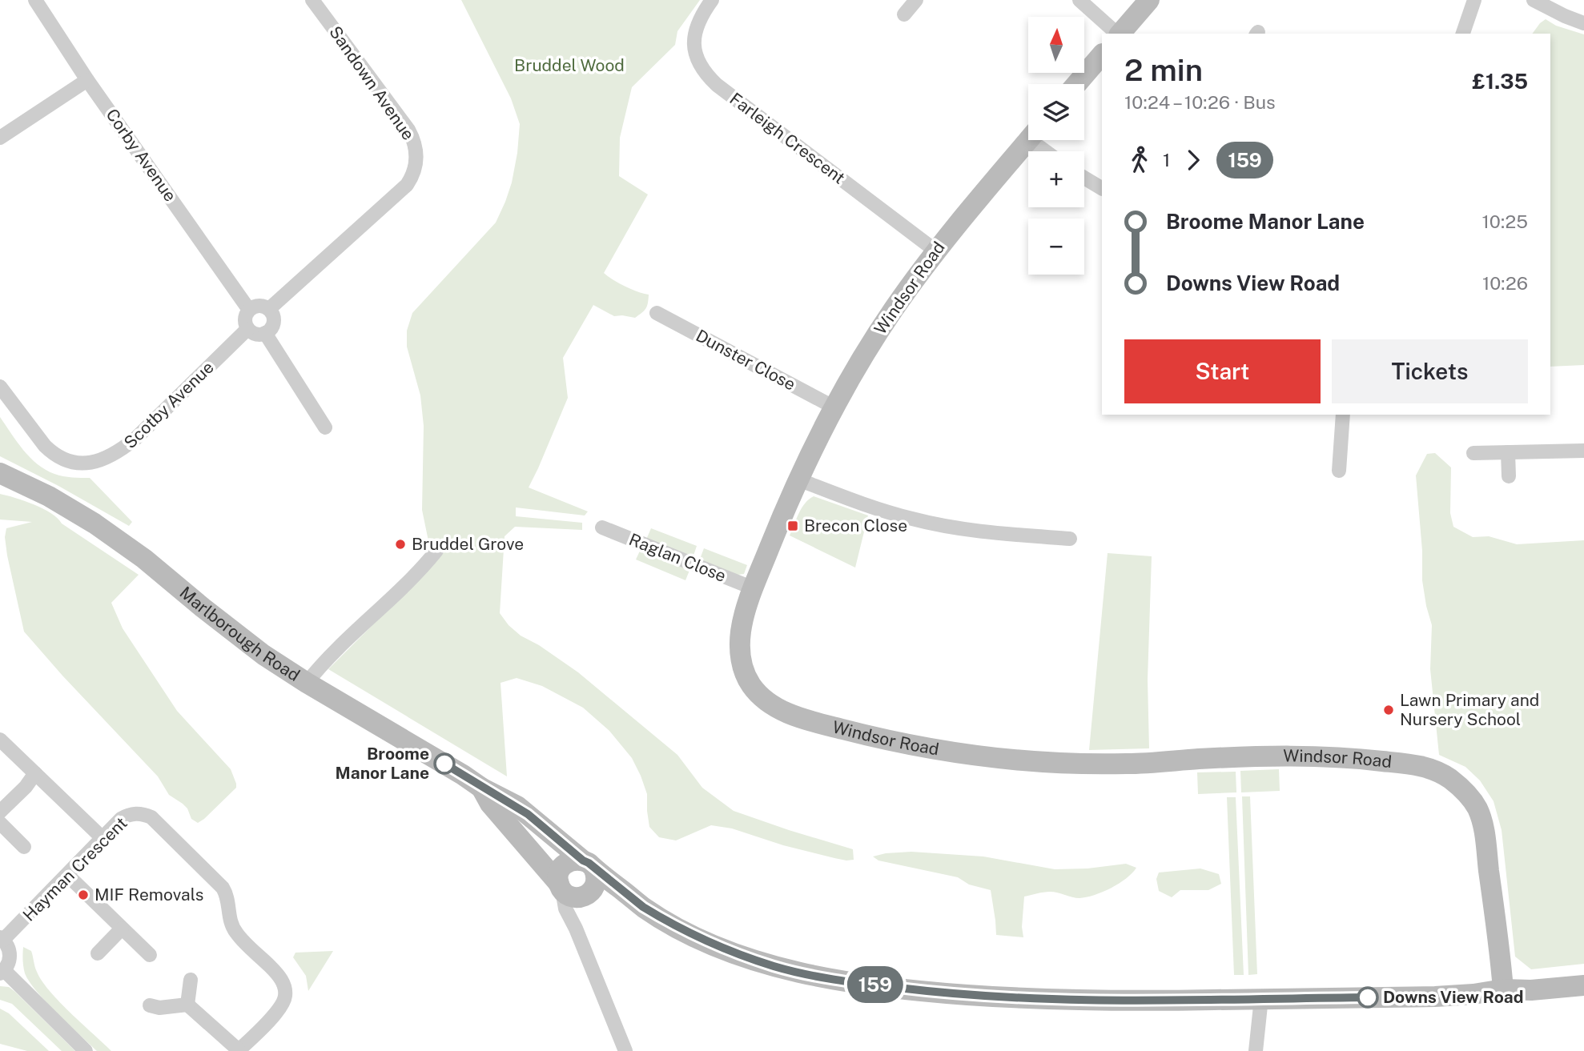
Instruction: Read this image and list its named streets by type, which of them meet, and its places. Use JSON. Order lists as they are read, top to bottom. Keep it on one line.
{"streets":{"main road":["Windsor Road","Marlborough Road"],"street":["Sandown Avenue","Farleigh Crescent","Corby Avenue","Dunster Close","Scotby Avenue","Raglan Close","Hayman Crescent"]},"crossings":[["Sandown Avenue","Corby Avenue"],["Sandown Avenue","Scotby Avenue"],["Farleigh Crescent","Windsor Road"],["Corby Avenue","Scotby Avenue"],["Windsor Road","Dunster Close"],["Windsor Road","Raglan Close"],["Windsor Road","Marlborough Road"]],"parks":["Bruddel Wood"],"places":{"transit":["Brecon Close"],"other":["Bruddel Grove","Lawn Primary and Nursery School","Broome Manor Lane","MIF Removals","Downs View Road"]},"lines":["bus line 159"],"north":"top","page":{"on_map":"159","map_buttons":["+","−"],"heading":["2 min","10:24 – 10:26 · Bus","£1.35"],"legs":["1","159"],"list":[{"name":"Broome Manor Lane","value":"10:25"},{"name":"Downs View Road","value":"10:26"}],"buttons":["Start","Tickets"]}}
